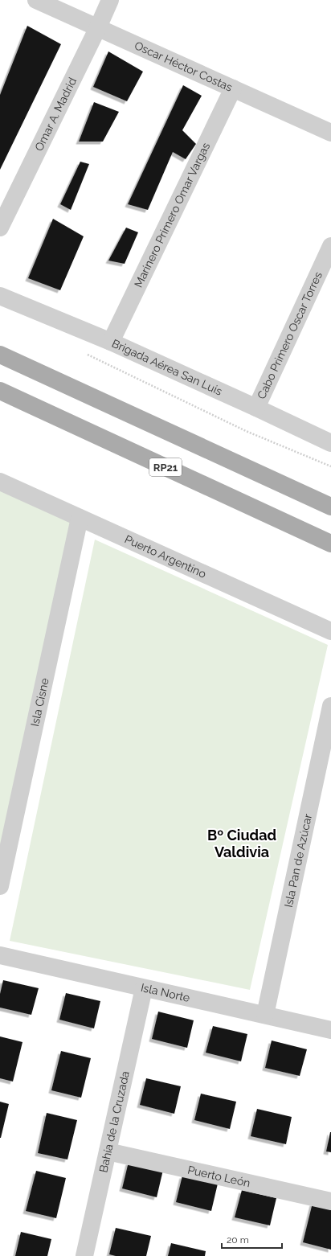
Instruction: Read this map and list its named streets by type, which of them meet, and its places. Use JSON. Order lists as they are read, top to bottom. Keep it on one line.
{"streets":{"main road":["RP21"],"street":["Oscar Héctor Costas","Omar A. Madrid","Marinero Primero Omar Vargas","Cabo Primero Oscar Torres","Brigada Aérea San Luis","Puerto Argentino","Isla Cisne","Isla Pan de Azúcar","Isla Norte","Bahía de la Cruzada","Puerto León"]},"crossings":[["Oscar Héctor Costas","Omar A. Madrid"],["Oscar Héctor Costas","Marinero Primero Omar Vargas"],["Marinero Primero Omar Vargas","Brigada Aérea San Luis"],["Cabo Primero Oscar Torres","Brigada Aérea San Luis"],["Puerto Argentino","Isla Cisne"],["Isla Pan de Azúcar","Isla Norte"],["Isla Norte","Bahía de la Cruzada"],["Bahía de la Cruzada","Puerto León"]],"districts":["Bº Ciudad Valdivia"],"scale_bar":"20 m"}
